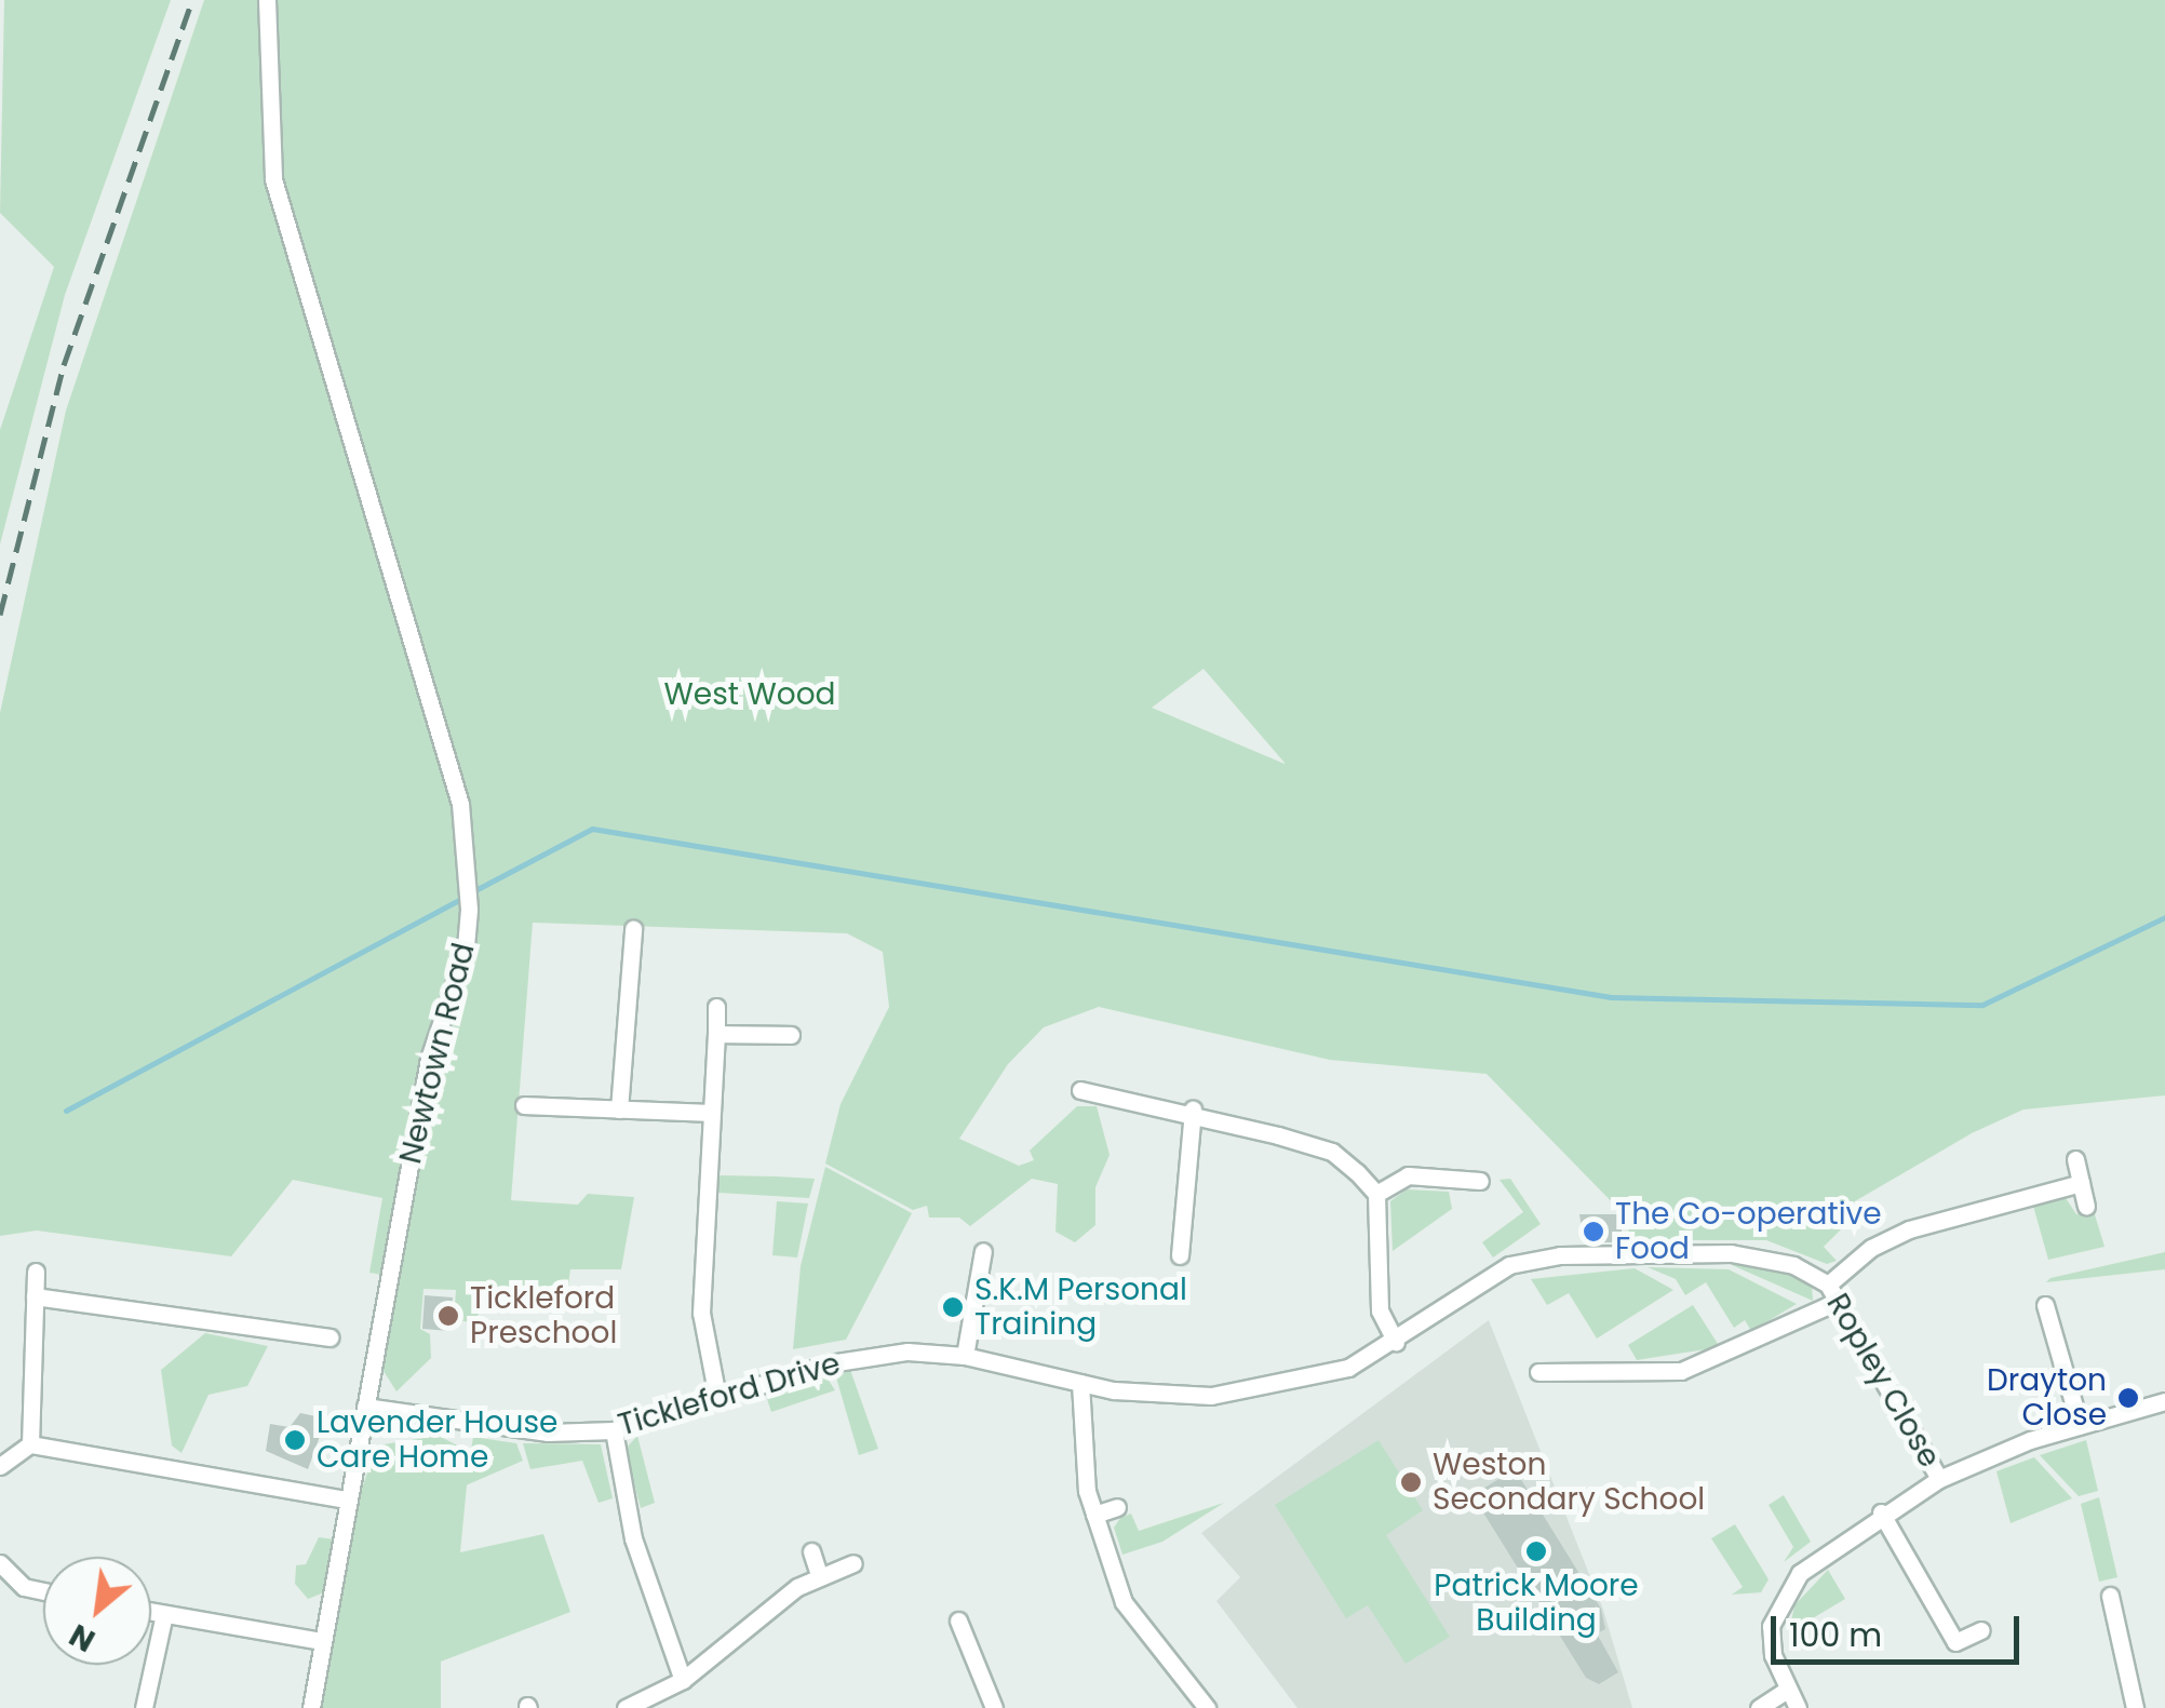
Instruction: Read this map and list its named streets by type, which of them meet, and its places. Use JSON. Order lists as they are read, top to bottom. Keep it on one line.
{"streets":{"street":["Newtown Road","Ropley Close","Tickleford Drive"]},"crossings":[["Newtown Road","Tickleford Drive"],["Ropley Close","Tickleford Drive"]],"parks":["West Wood"],"places":["The Co-operative Food","S.K.M Personal Training","Tickleford Preschool","Drayton Close","Lavender House Care Home","Weston Secondary School","Patrick Moore Building"],"scale_bar":"100 m","north":"bottom left"}
